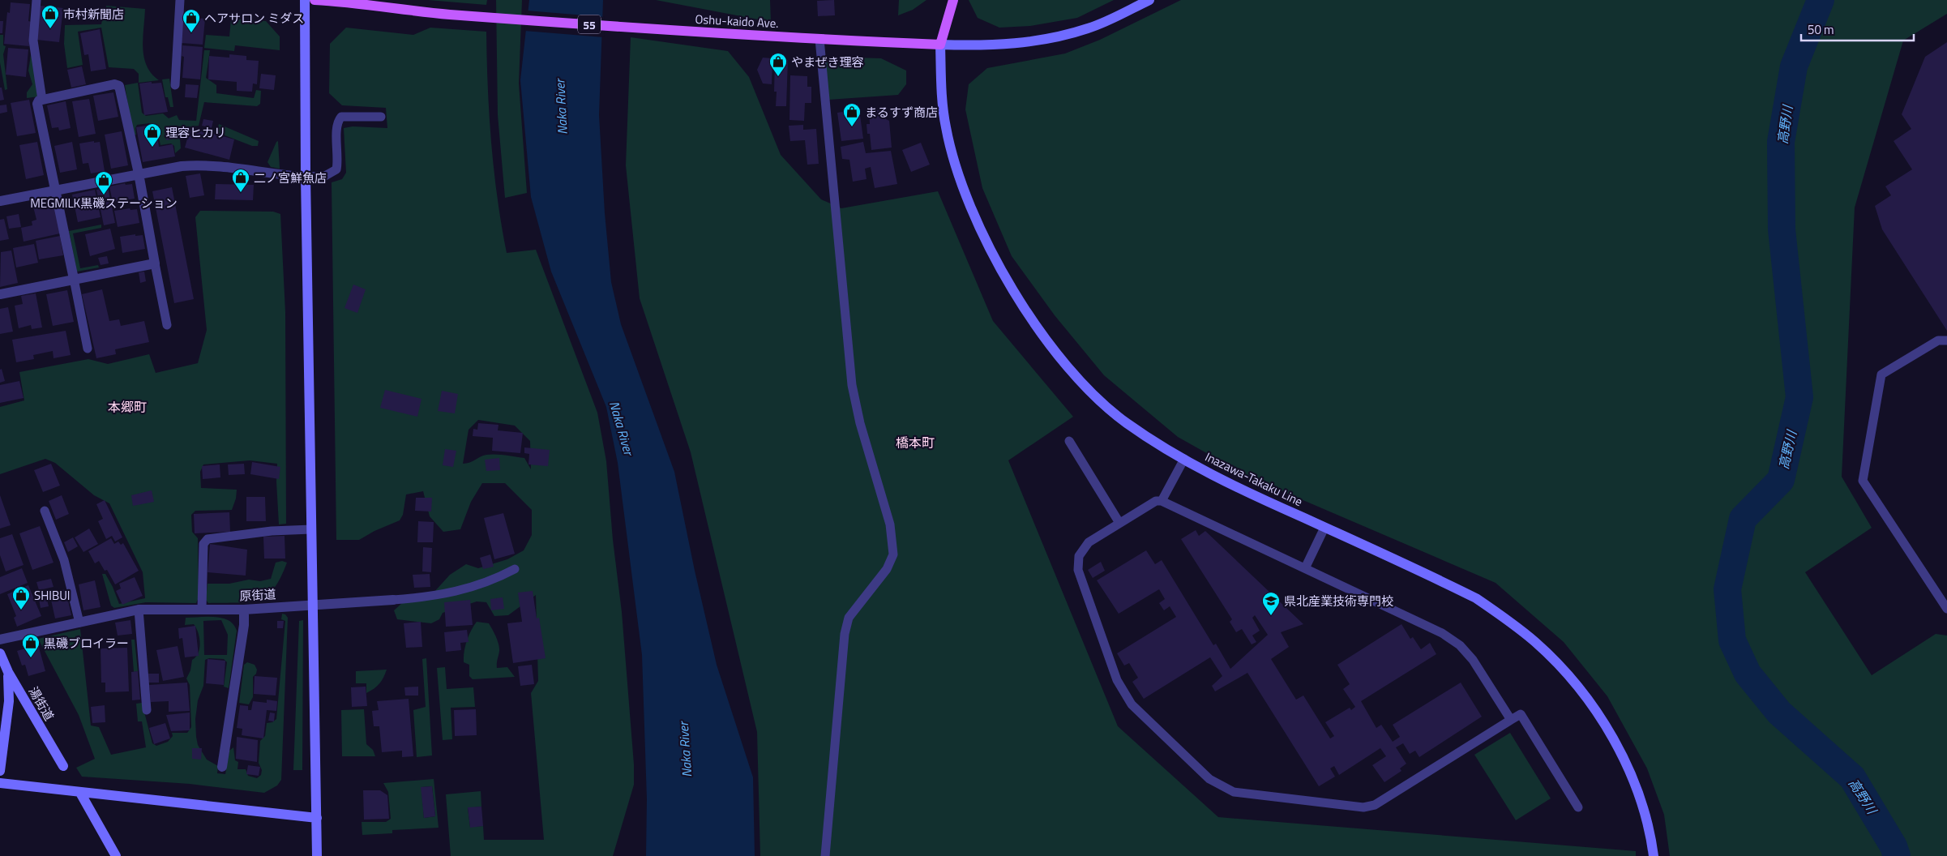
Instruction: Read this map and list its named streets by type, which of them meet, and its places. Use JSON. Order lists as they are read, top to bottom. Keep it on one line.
{"streets":{"main road":["Oshu-kaido Ave.","55"],"street":["Inazawa-Takaku Line","原街道","湯街道"]},"crossings":[["Oshu-kaido Ave.","Inazawa-Takaku Line"]],"districts":["本郷町","橋本町"],"water":["Naka River","高野川"],"places":{"shop":["市村新聞店","ヘアサロン ミダス","やまぜき理容","まるすず商店","理容ヒカリ","二ノ宮鮮魚店","MEGMILK黒磯ステーション","SHIBUI","黒磯ブロイラー"],"school or university":["県北産業技術専門校"]},"scale_bar":"50 m"}
